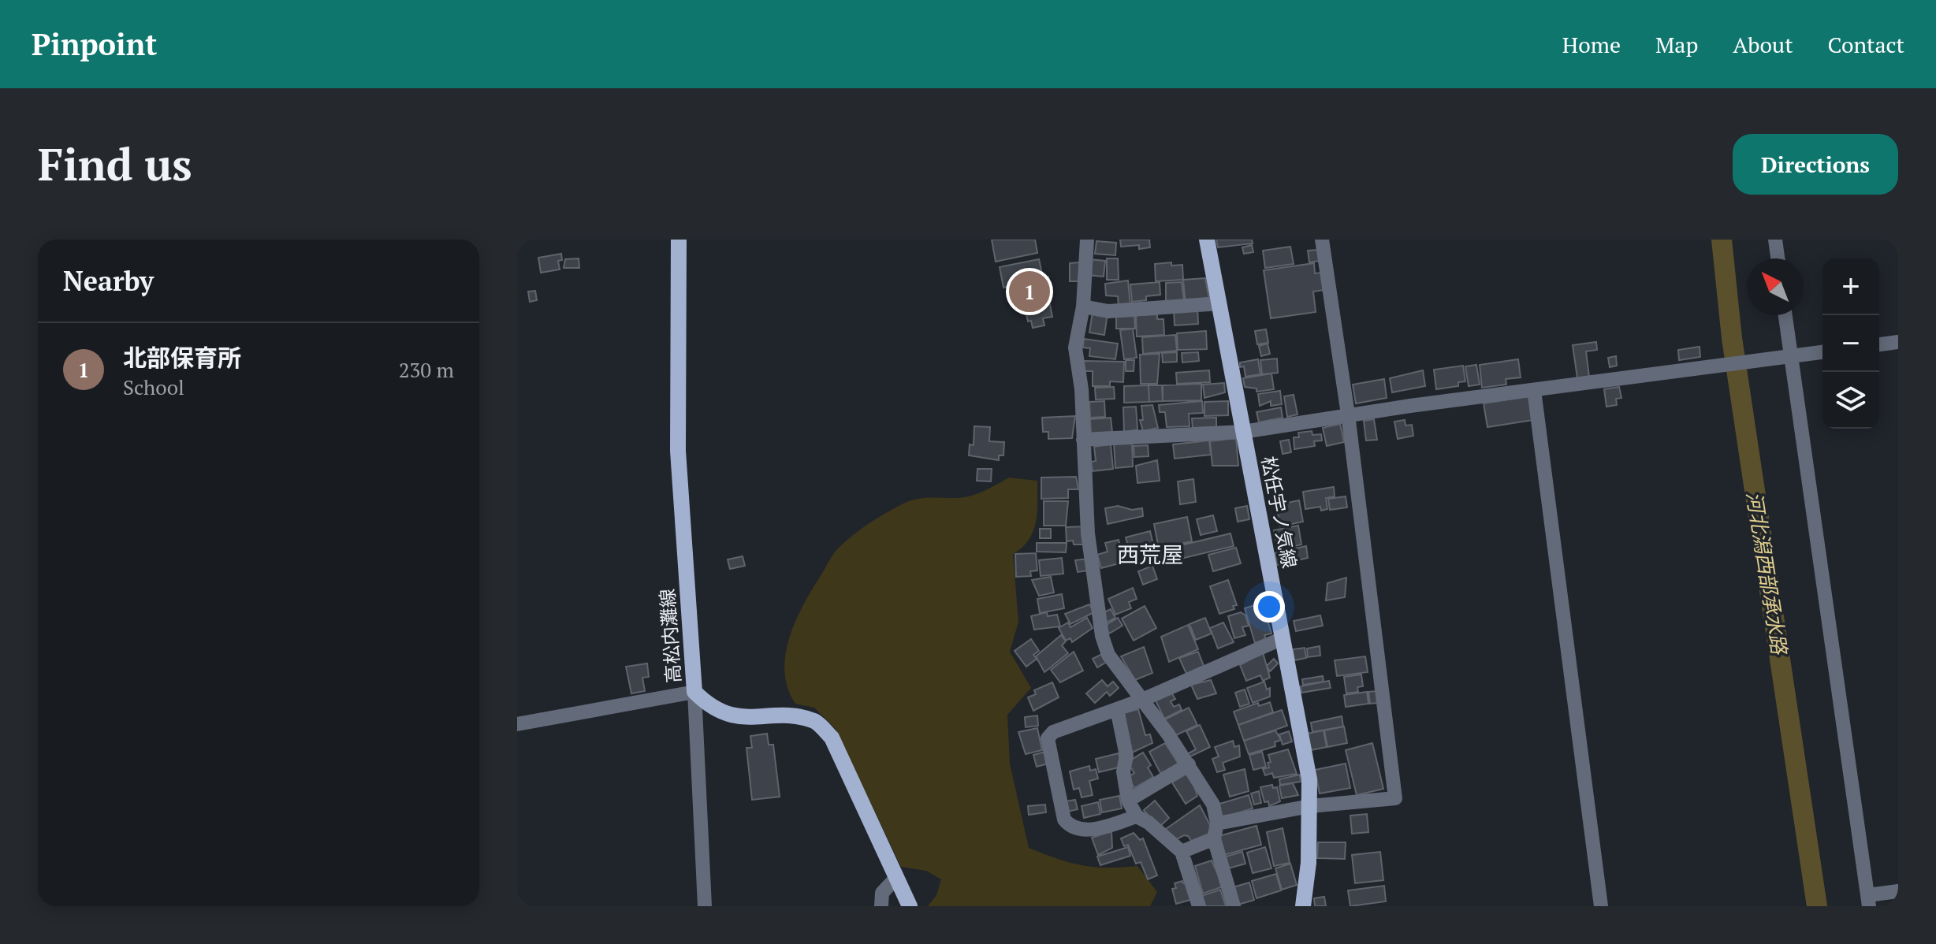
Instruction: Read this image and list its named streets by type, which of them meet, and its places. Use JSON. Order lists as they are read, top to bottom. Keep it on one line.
{"streets":{"main road":["松任宇ノ気線","高松内灘線"]},"districts":["西荒屋"],"water":["河北潟西部承水路"],"north":"top left","page":{"header":"Pinpoint","nav":["Home","Map","About","Contact"],"buttons":"Directions","title":"Find us","heading":"Nearby","map_buttons":["+","−"],"pins":"1","list":[{"mark":"1","name":"北部保育所","note":"School","value":"230 m"}]}}
